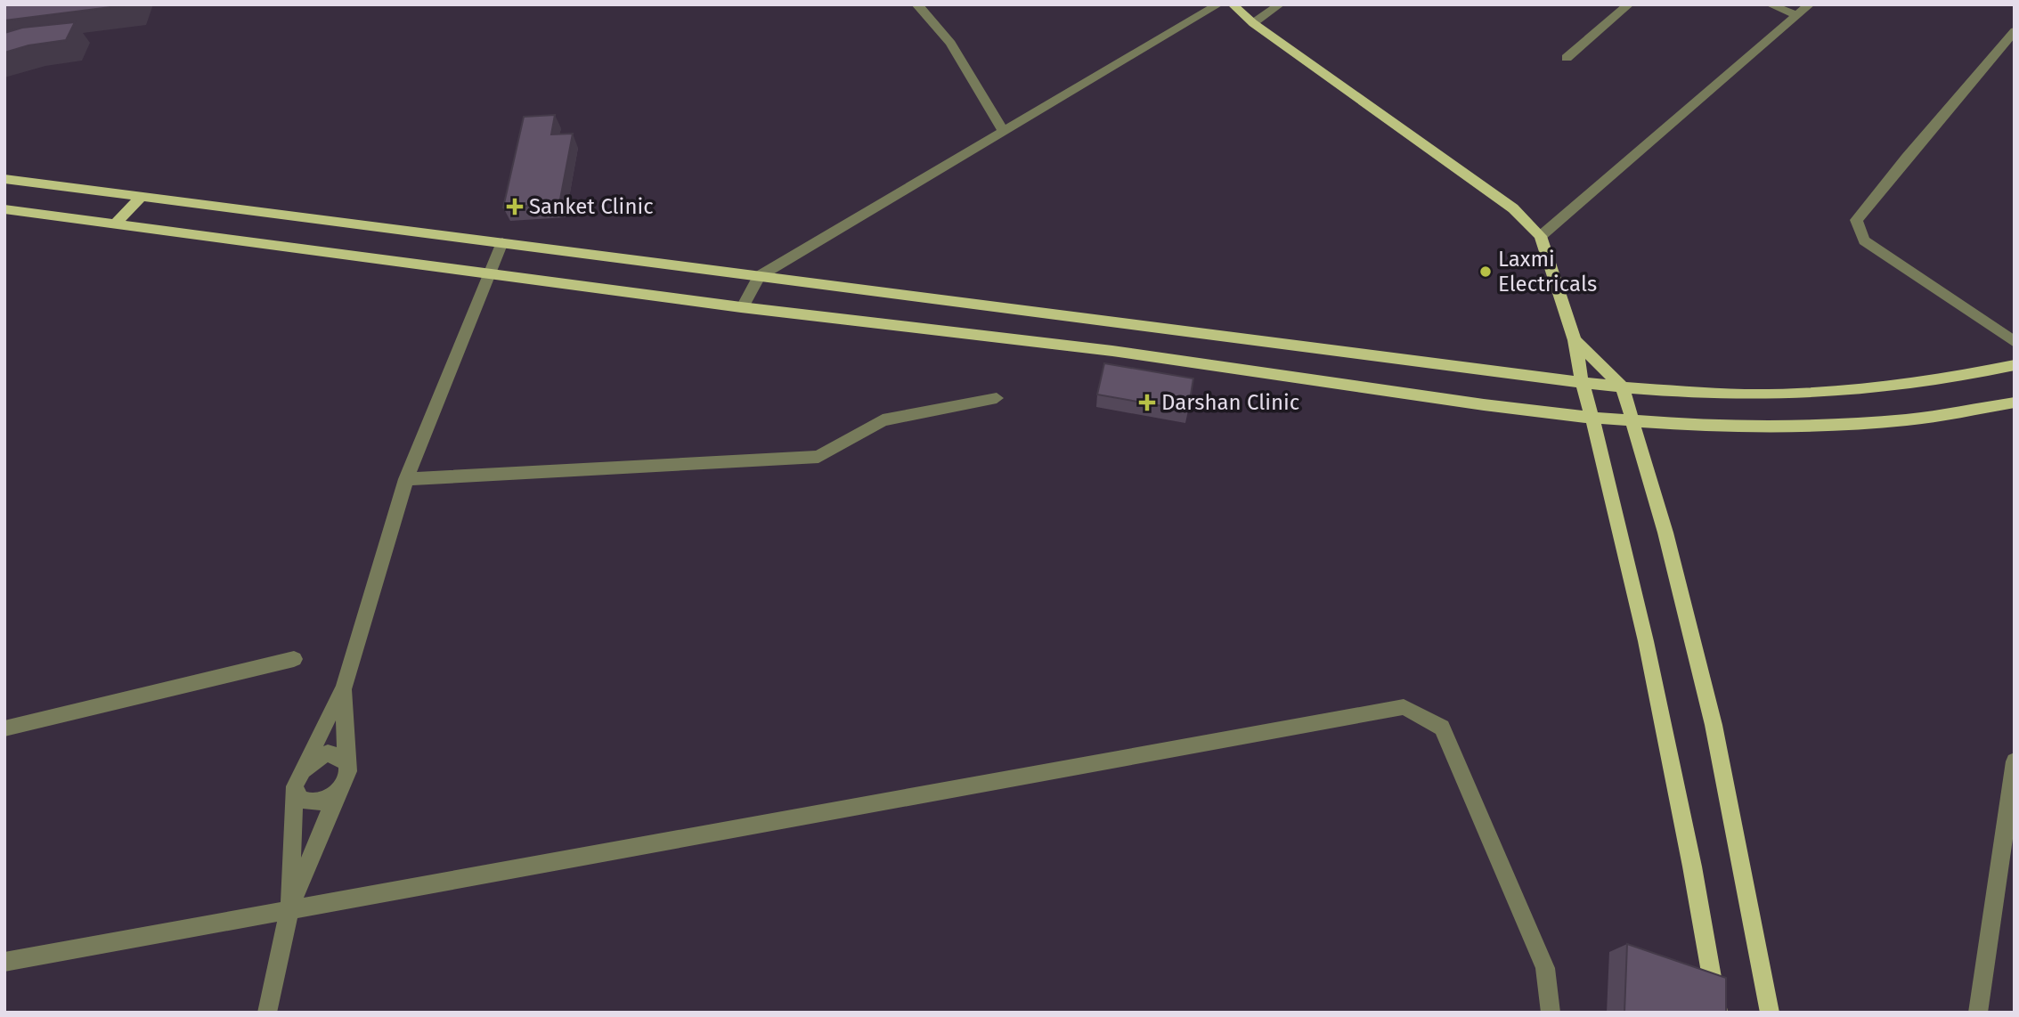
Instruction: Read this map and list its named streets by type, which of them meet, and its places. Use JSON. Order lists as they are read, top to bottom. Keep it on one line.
{"places":{"health":["Sanket Clinic","Darshan Clinic"],"other":["Laxmi Electricals"]}}
